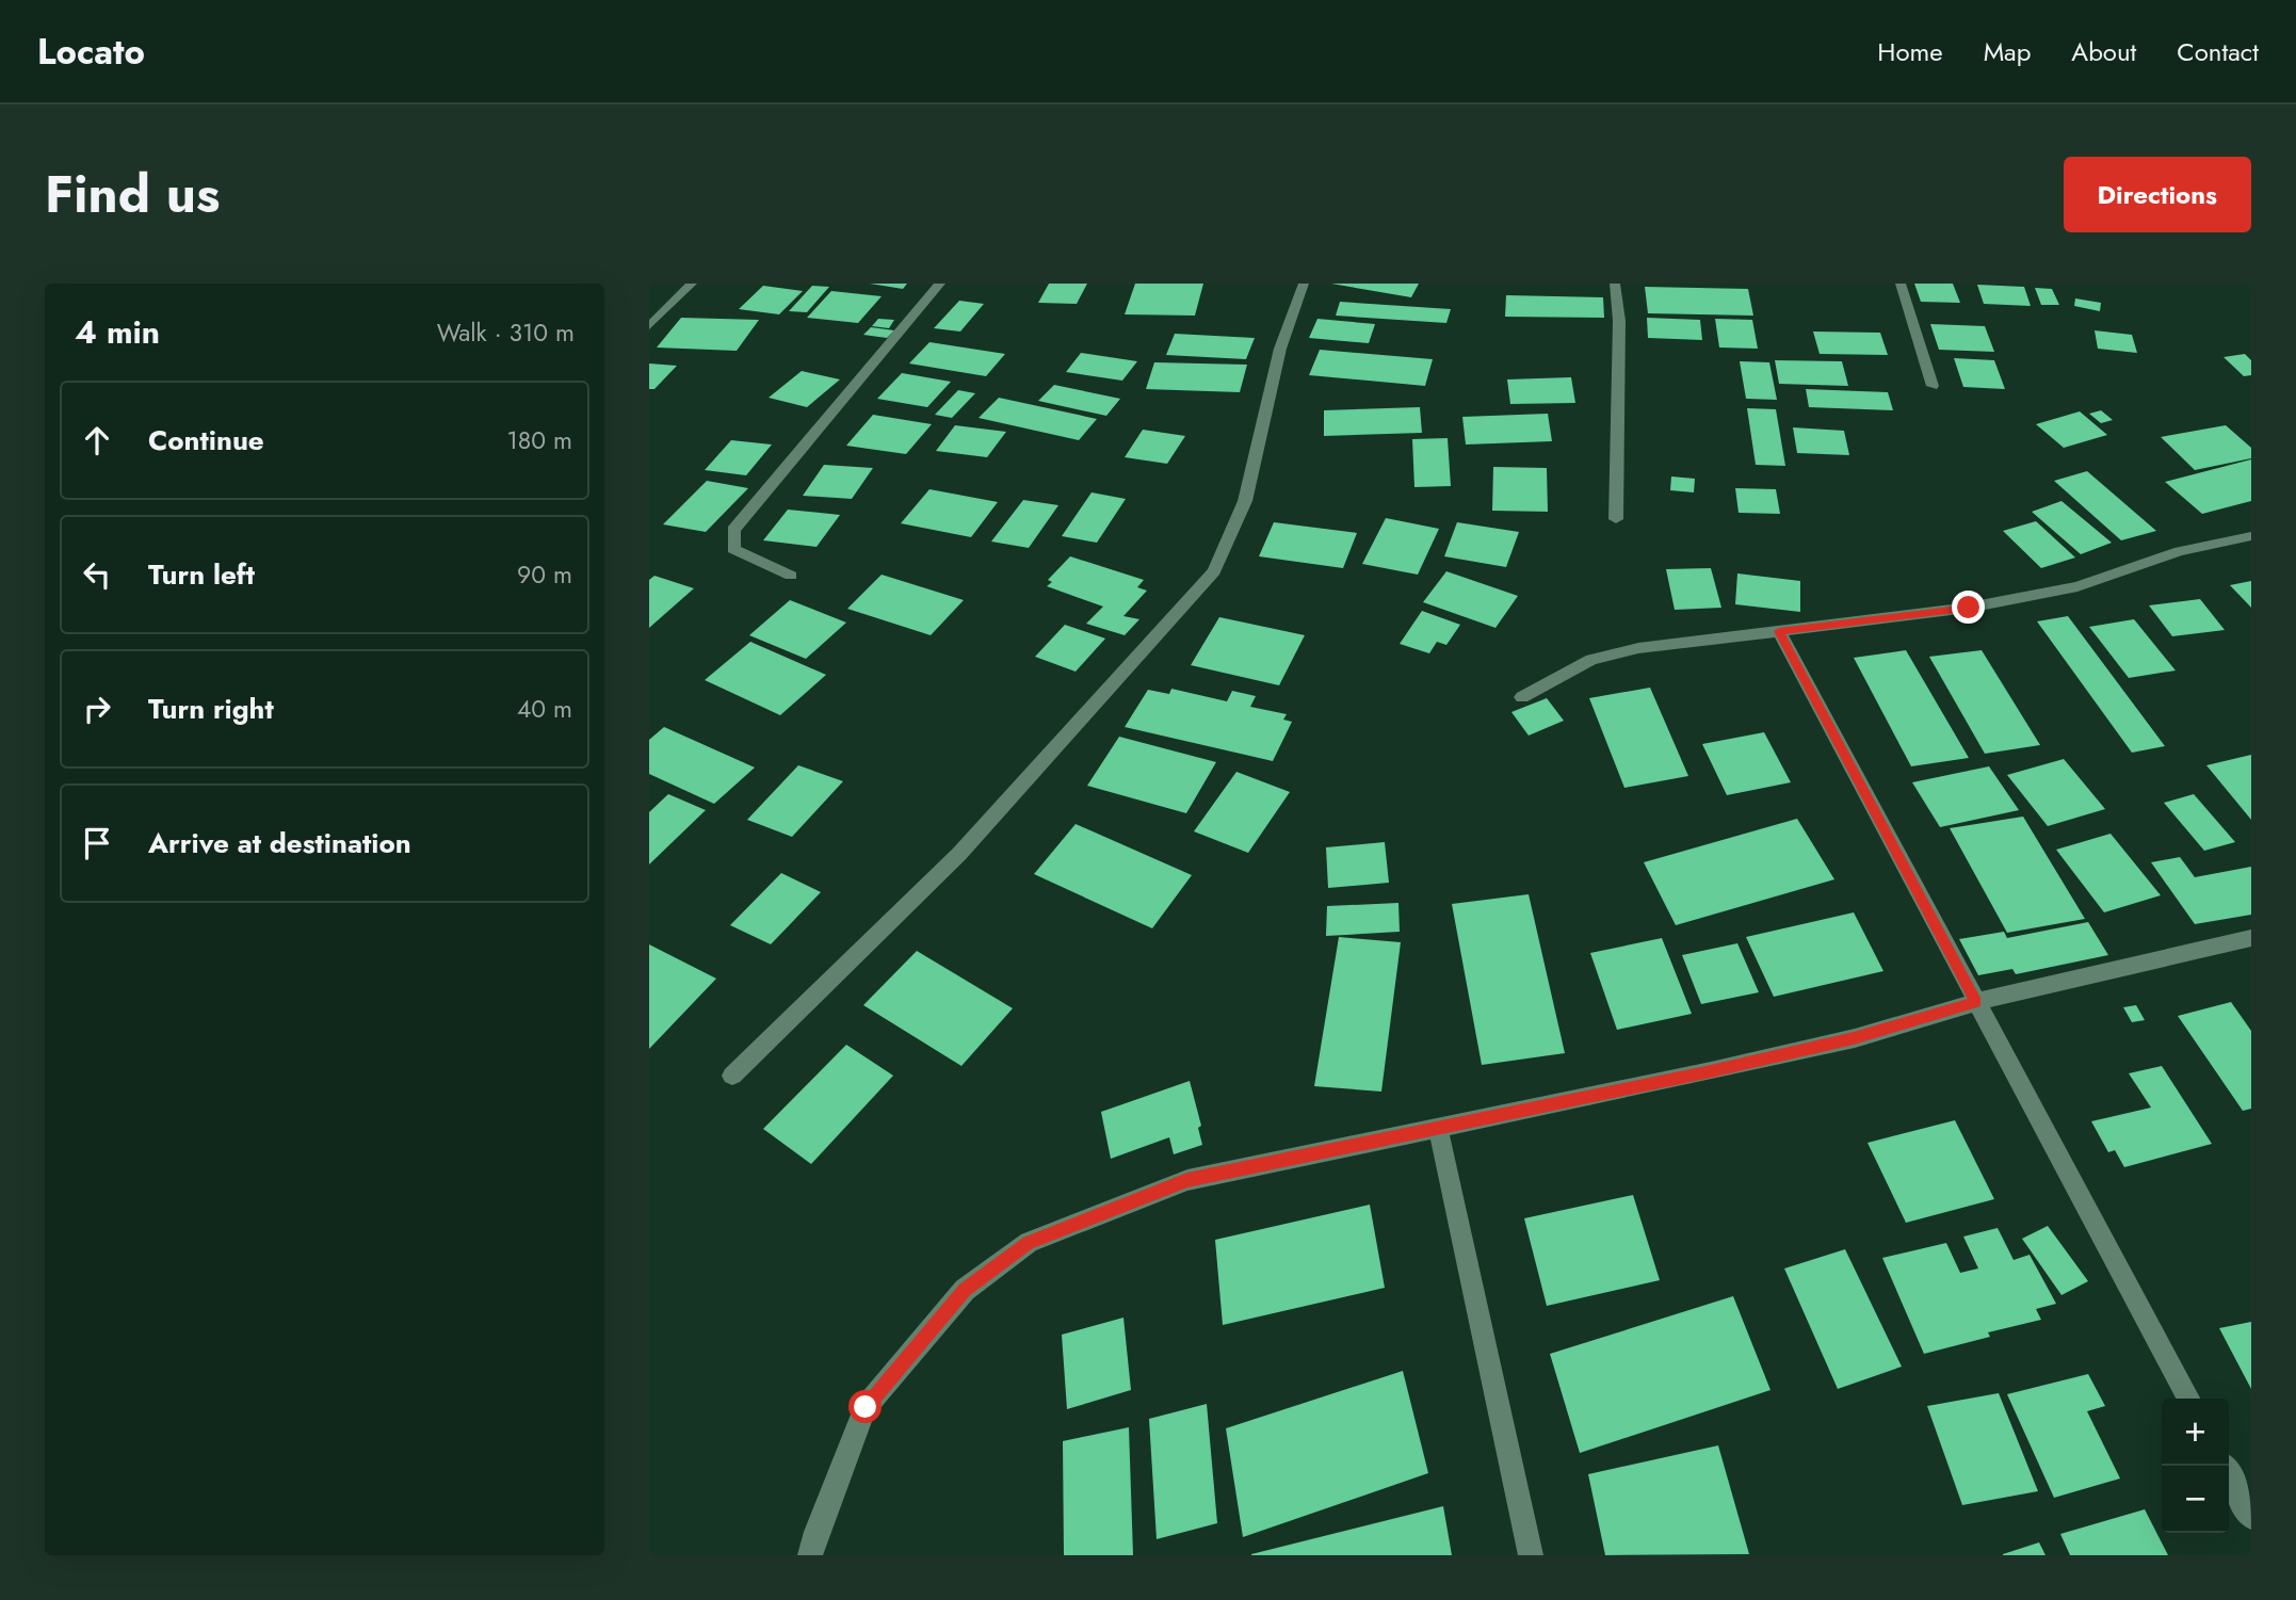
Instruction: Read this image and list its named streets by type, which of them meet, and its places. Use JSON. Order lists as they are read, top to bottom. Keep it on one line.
{"page":{"header":"Locato","nav":["Home","Map","About","Contact"],"title":"Find us","buttons":"Directions","heading":["4 min","Walk · 310 m"],"list":[["Continue","180 m"],["Turn left","90 m"],["Turn right","40 m"],"Arrive at destination"],"map_buttons":["+","−"]}}
